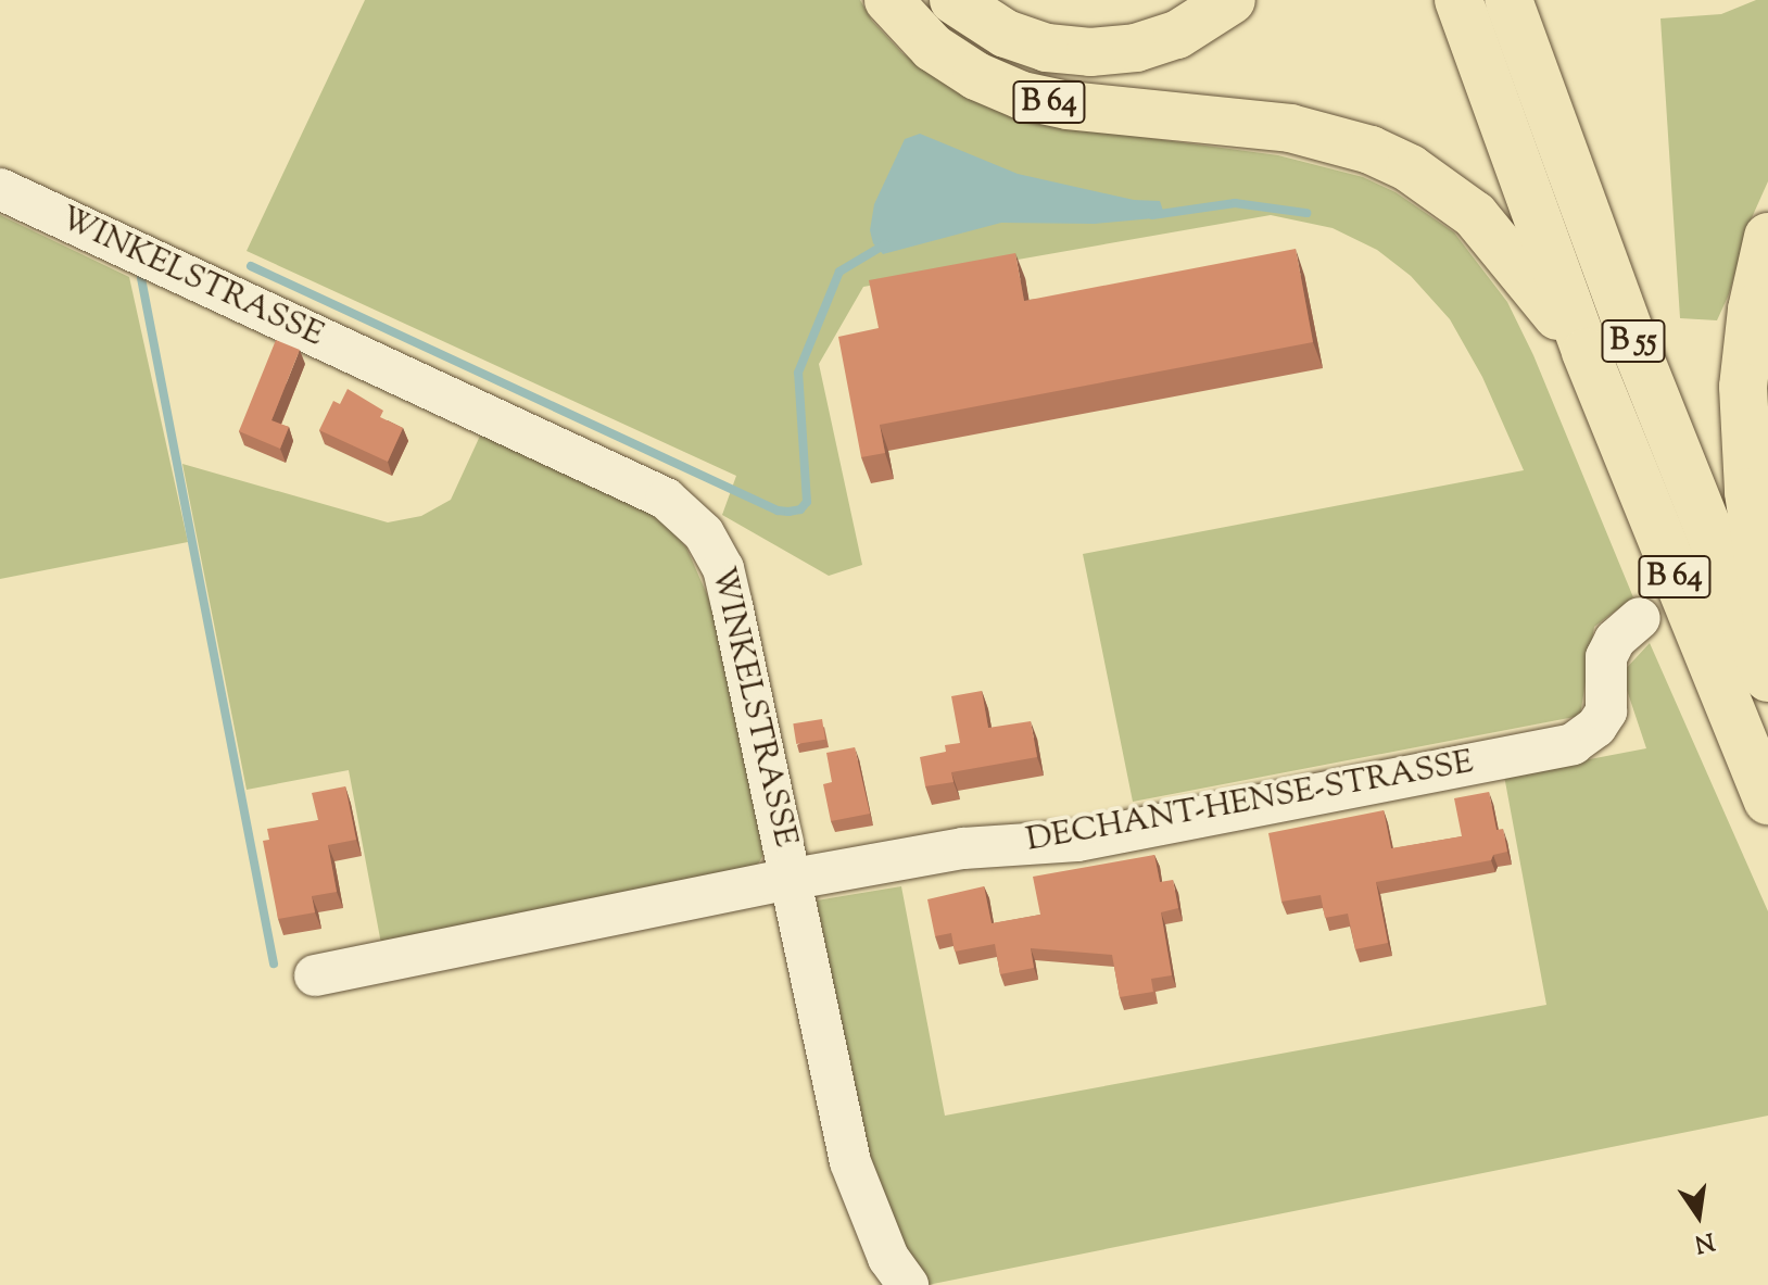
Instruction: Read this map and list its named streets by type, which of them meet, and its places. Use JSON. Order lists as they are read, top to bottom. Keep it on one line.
{"streets":{"highway":["B 64","B 55"],"street":["WINKELSTRASSE","DECHANT-HENSE-STRASSE"]},"crossings":[["B 64","B 55"],["WINKELSTRASSE","DECHANT-HENSE-STRASSE"]],"north":"bottom"}
